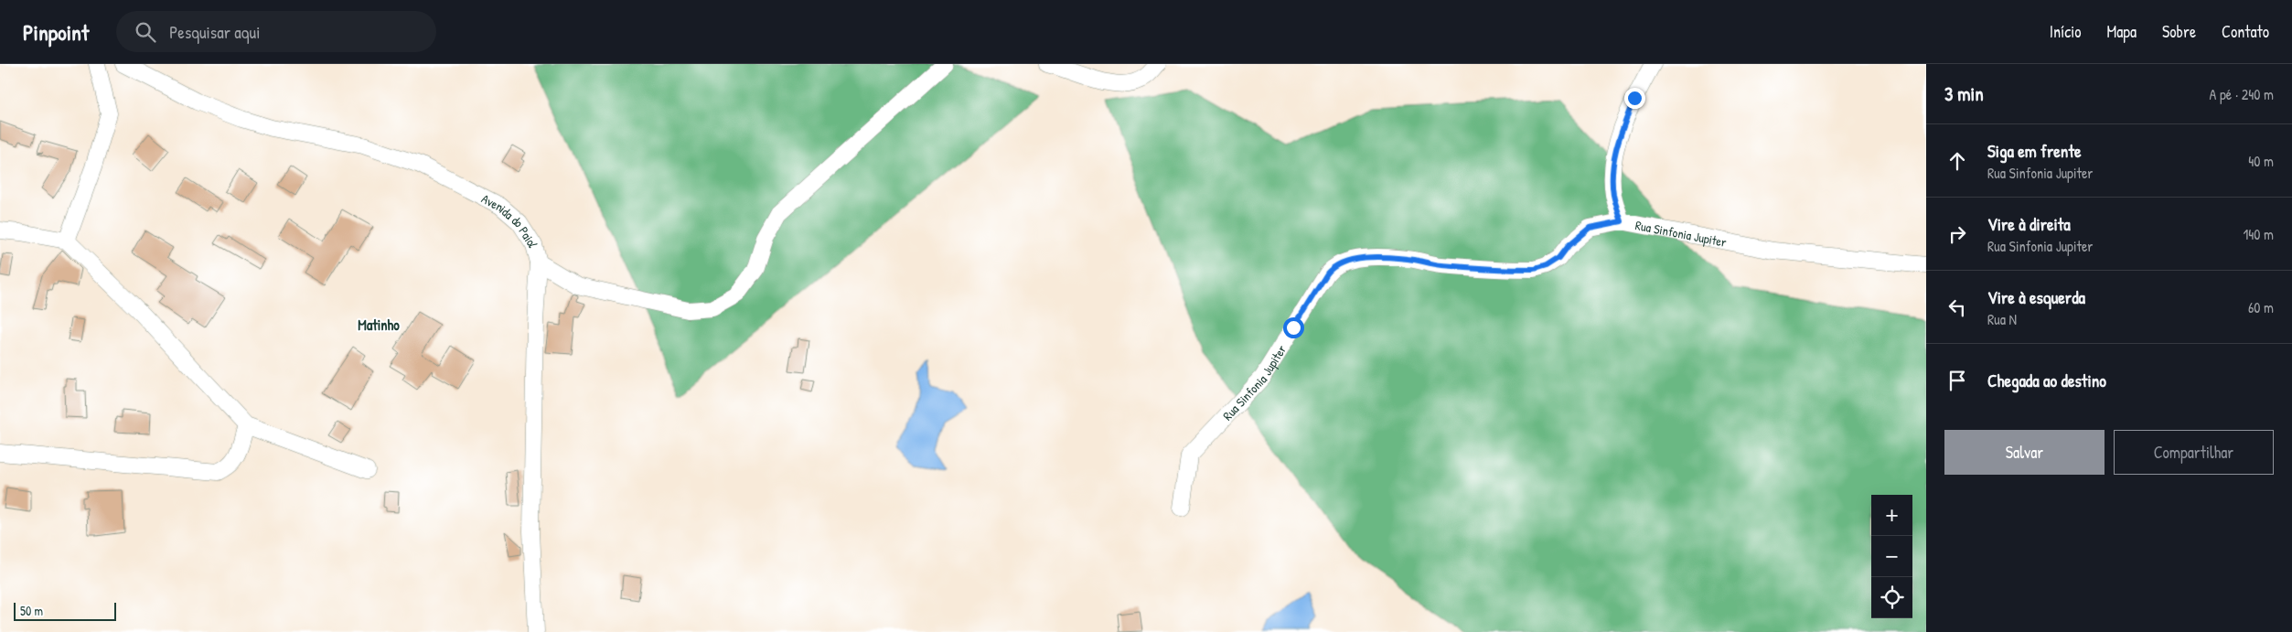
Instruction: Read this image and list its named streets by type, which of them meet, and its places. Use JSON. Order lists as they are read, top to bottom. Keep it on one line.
{"streets":{"street":["Avenida do Paiol","Rua Sinfonia Jupiter"]},"districts":["Matinho"],"scale_bar":"50 m","page":{"header":"Pinpoint","search":"Pesquisar aqui","nav":["Início","Mapa","Sobre","Contato"],"heading":["3 min","A pé · 240 m"],"list":[["Siga em frente","Rua Sinfonia Jupiter","40 m"],["Vire à direita","Rua Sinfonia Jupiter","140 m"],["Vire à esquerda","Rua N","60 m"],"Chegada ao destino"],"buttons":["Salvar","Compartilhar"],"map_buttons":["+","−"],"scale":"50 m"}}
